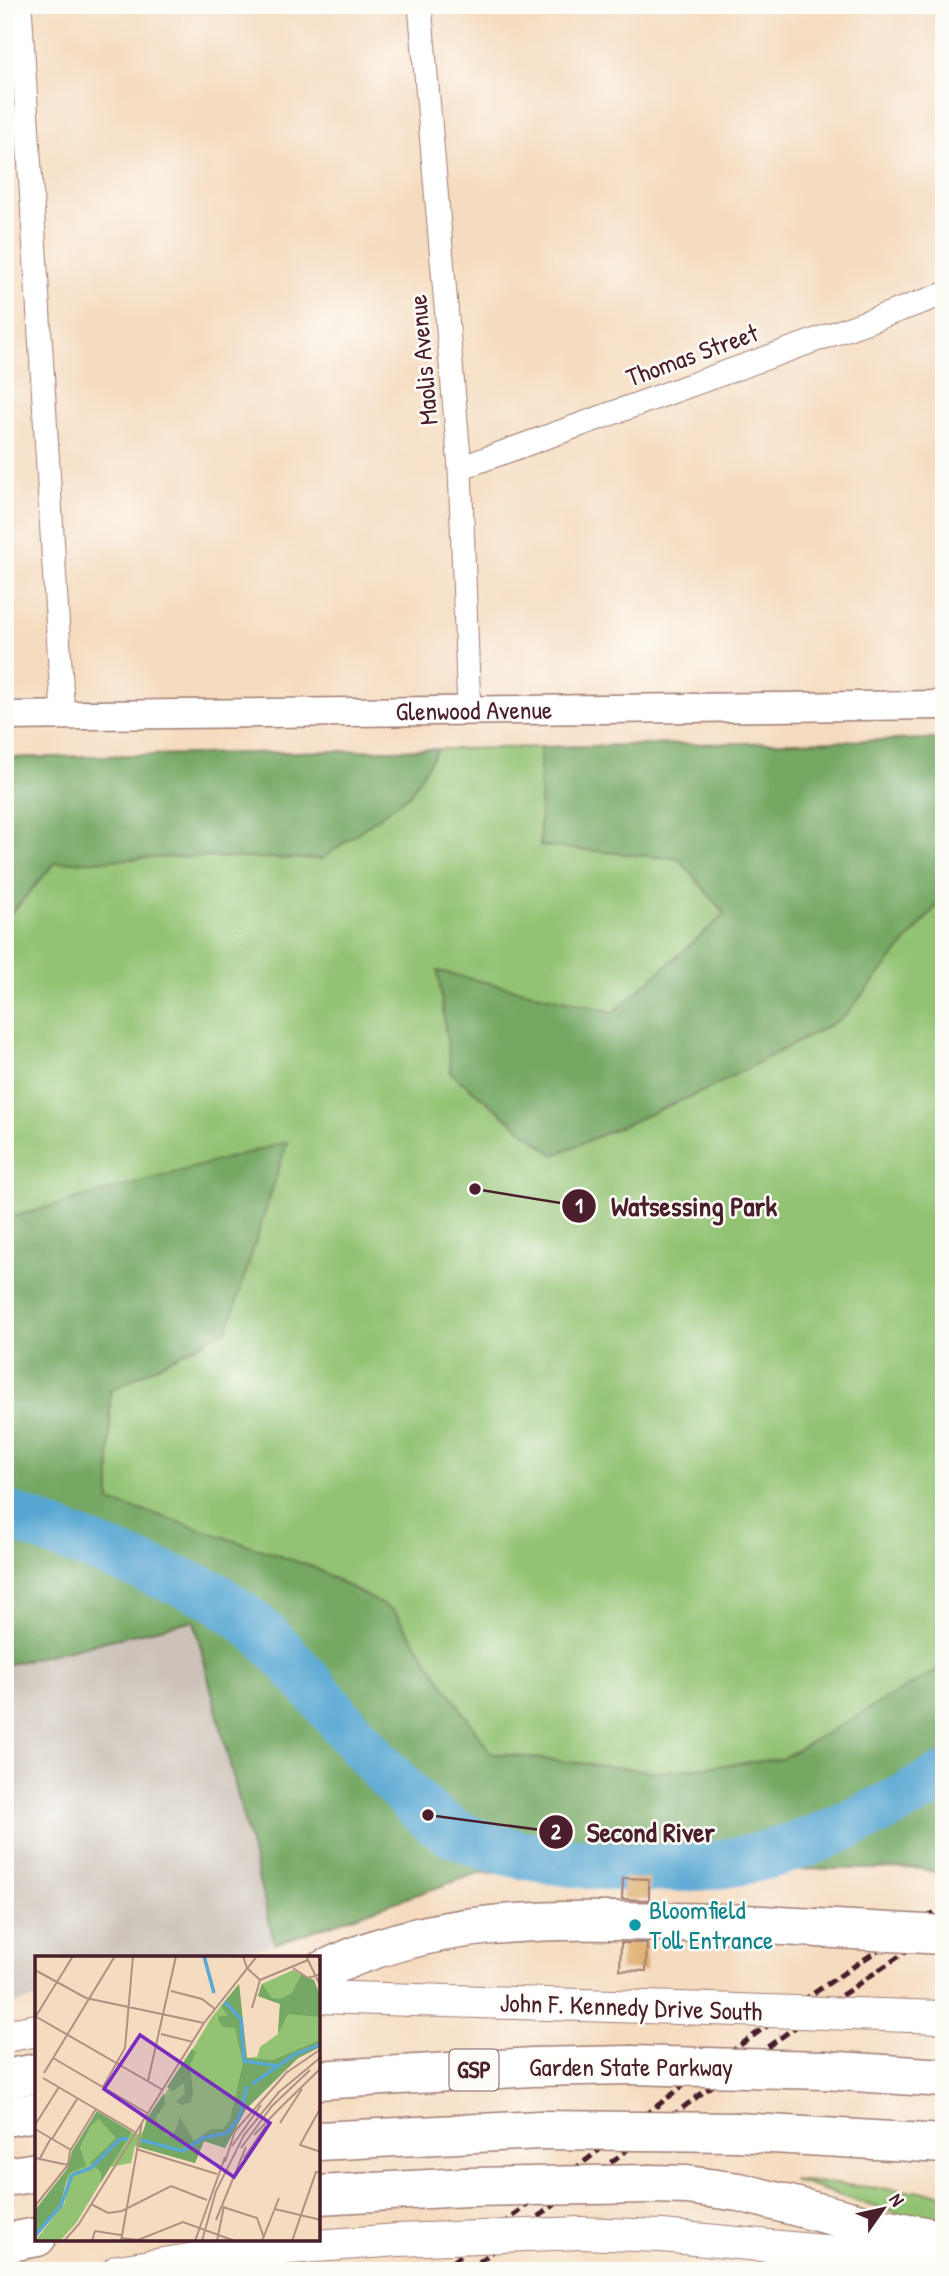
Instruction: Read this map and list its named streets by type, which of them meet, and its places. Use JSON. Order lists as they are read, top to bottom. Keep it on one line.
{"streets":{"highway":["Garden State Parkway","GSP"],"main road":["John F. Kennedy Drive South"],"street":["Thomas Street","Maolis Avenue","Glenwood Avenue"]},"crossings":[["Thomas Street","Maolis Avenue"],["Maolis Avenue","Glenwood Avenue"]],"places":["Watsessing Park","Second River","Bloomfield Toll Entrance"],"north":"top right"}
